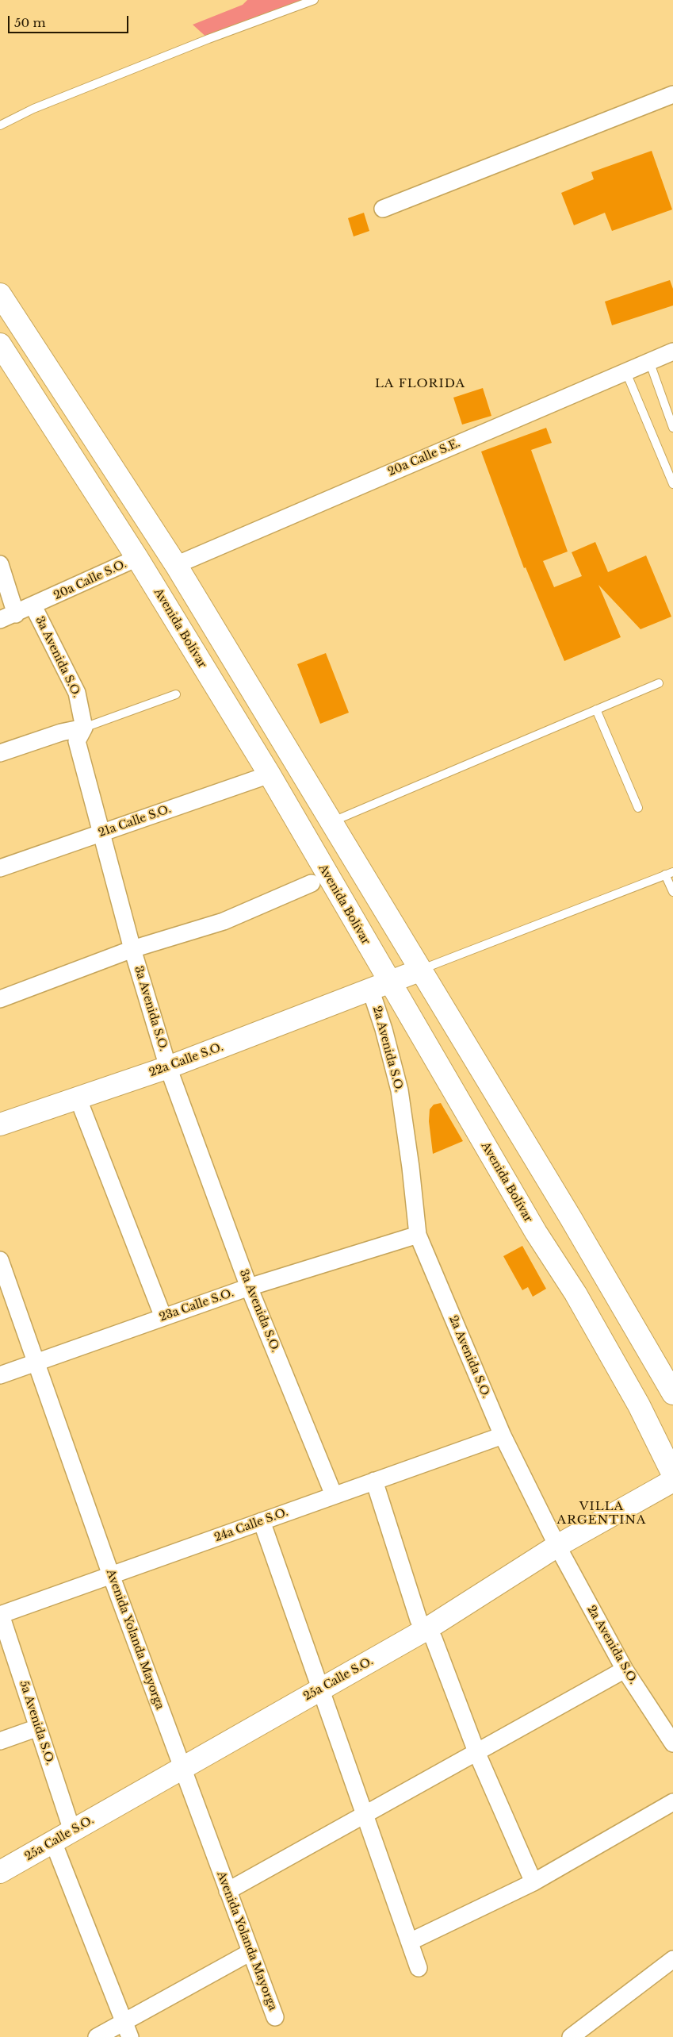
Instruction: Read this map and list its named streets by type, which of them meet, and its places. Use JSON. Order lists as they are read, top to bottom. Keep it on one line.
{"streets":{"main road":["Avenida Bolívar","22a Calle S.O.","25a Calle S.O."],"street":["20a Calle S.E.","20a Calle S.O.","3a Avenida S.O.","21a Calle S.O.","2a Avenida S.O.","23a Calle S.O.","24a Calle S.O.","Avenida Yolanda Mayorga","5a Avenida S.O."]},"crossings":[["20a Calle S.O.","Avenida Bolívar"],["20a Calle S.O.","3a Avenida S.O."],["Avenida Bolívar","21a Calle S.O."],["Avenida Bolívar","2a Avenida S.O."],["Avenida Bolívar","22a Calle S.O."],["3a Avenida S.O.","21a Calle S.O."],["3a Avenida S.O.","22a Calle S.O."],["3a Avenida S.O.","23a Calle S.O."],["3a Avenida S.O.","24a Calle S.O."],["2a Avenida S.O.","22a Calle S.O."],["2a Avenida S.O.","23a Calle S.O."],["2a Avenida S.O.","24a Calle S.O."],["2a Avenida S.O.","25a Calle S.O."],["23a Calle S.O.","Avenida Yolanda Mayorga"],["24a Calle S.O.","Avenida Yolanda Mayorga"],["24a Calle S.O.","5a Avenida S.O."],["Avenida Yolanda Mayorga","25a Calle S.O."],["25a Calle S.O.","5a Avenida S.O."]],"districts":["LA FLORIDA","VILLA ARGENTINA"],"scale_bar":"50 m"}
